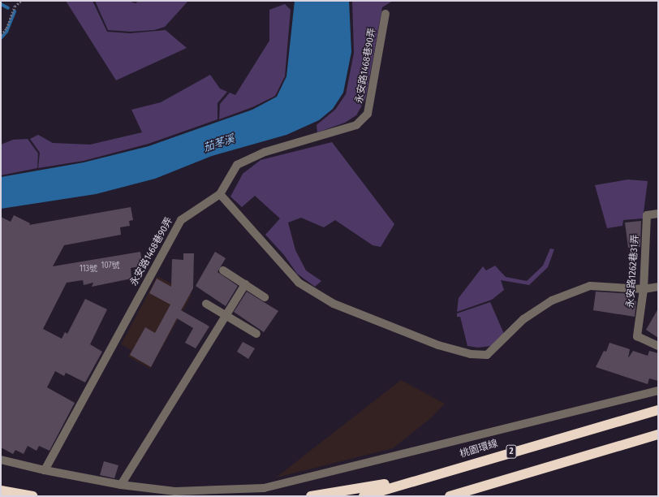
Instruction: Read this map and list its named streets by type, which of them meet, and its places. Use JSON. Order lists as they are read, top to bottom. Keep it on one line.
{"streets":{"highway":["桃園環線","2"],"lane":["永安路1468巷90弄","永安路1262巷31弄"]},"water":["茄苳溪"],"house_numbers":["107號","113號"]}
